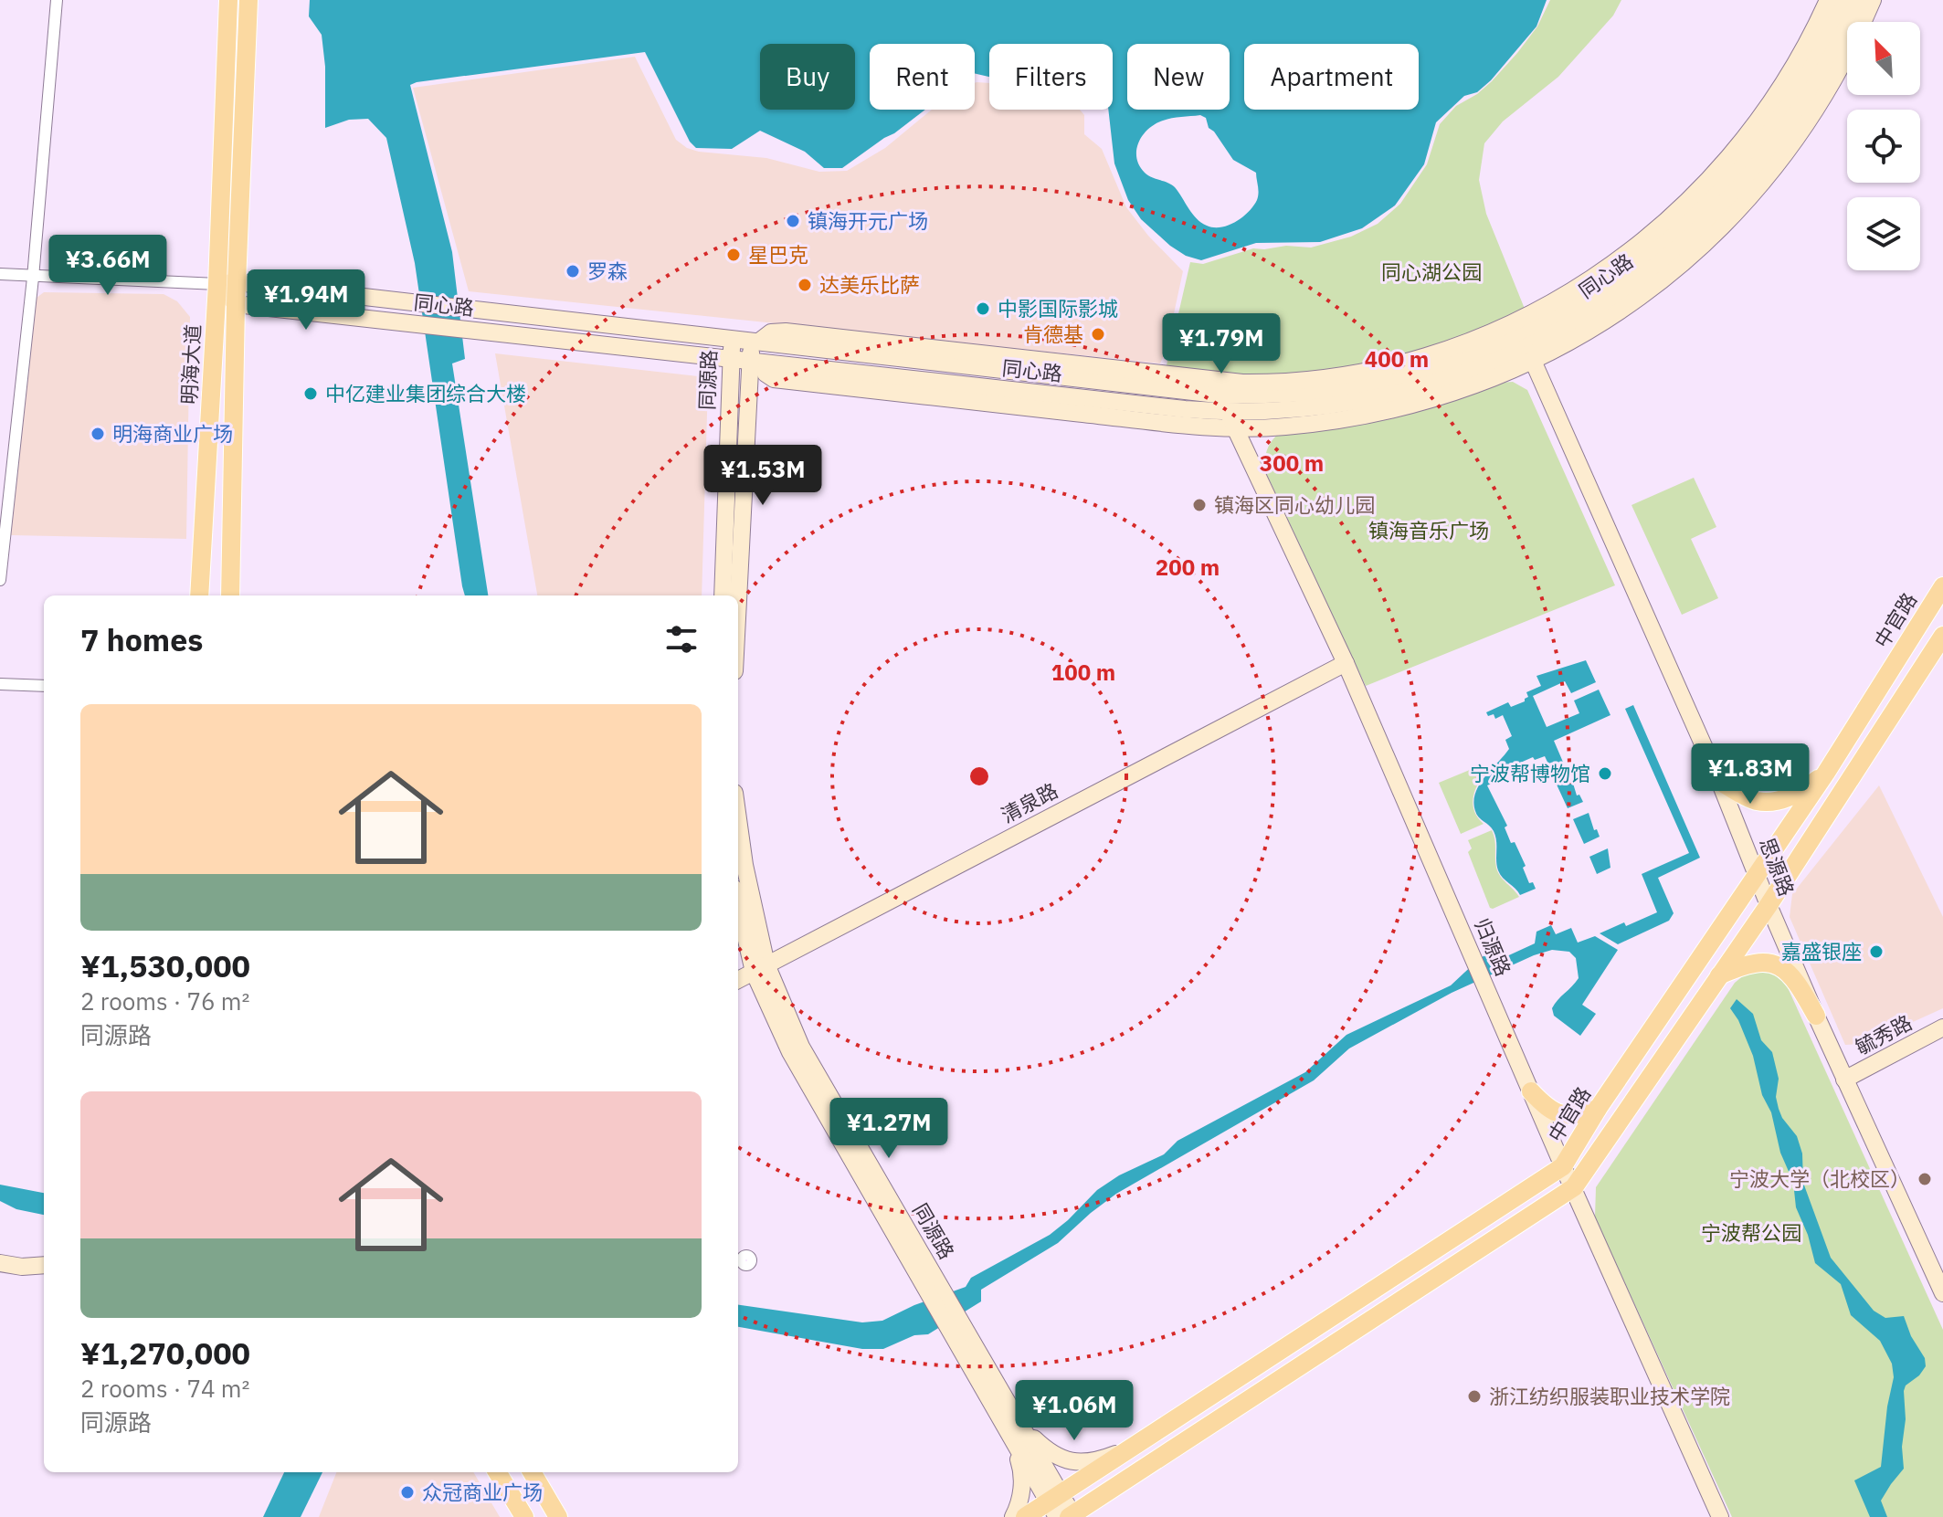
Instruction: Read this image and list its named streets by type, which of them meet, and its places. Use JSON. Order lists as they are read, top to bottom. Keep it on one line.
{"streets":{"main road":["明海大道","中官路"],"street":["同心路","同源路","清泉路","思源路","归源路","毓秀路"]},"crossings":[["同心路","明海大道"],["同心路","同源路"],["同心路","思源路"],["同心路","归源路"],["同源路","中官路"],["同源路","清泉路"],["中官路","思源路"],["中官路","归源路"],["清泉路","归源路"],["思源路","毓秀路"]],"parks":["同心湖公园","镇海音乐广场","宁波帮公园"],"places":["镇海开元广场","星巴克","罗森","达美乐比萨","中影国际影城","肯德基","中亿建业集团综合大楼","明海商业广场","镇海区同心幼儿园","宁波帮博物馆","嘉盛银座","宁波大学（北校区）","浙江纺织服装职业技术学院","众冠商业广场"],"north":"top left","page":{"chip":["Buy","Rent","Filters","New","Apartment"],"price":["¥3.66M","¥1.94M","¥1.79M","¥1.53M","¥1.83M","¥1.27M","¥1.06M"],"heading":"7 homes","list":[{"name":"¥1,530,000","note":"2 rooms · 76 m² · 同源路"},{"name":"¥1,270,000","note":"2 rooms · 74 m² · 同源路"}]},"rings":["400 m","300 m","200 m","100 m"]}
